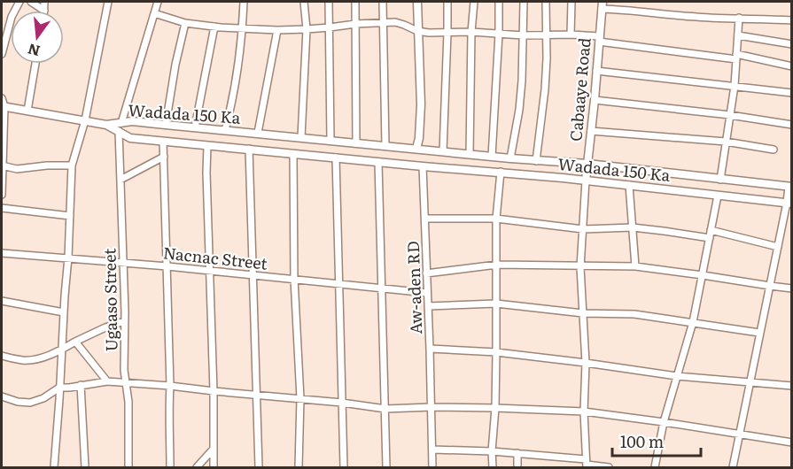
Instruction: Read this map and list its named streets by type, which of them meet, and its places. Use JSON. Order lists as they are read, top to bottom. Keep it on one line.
{"streets":{"street":["Cabaaye Road","Wadada 150 Ka","Nacnac Street","Aw-aden RD","Ugaaso Street"]},"crossings":[["Cabaaye Road","Wadada 150 Ka"],["Wadada 150 Ka","Aw-aden RD"],["Wadada 150 Ka","Ugaaso Street"],["Nacnac Street","Aw-aden RD"],["Nacnac Street","Ugaaso Street"]],"scale_bar":"100 m","north":"bottom"}
